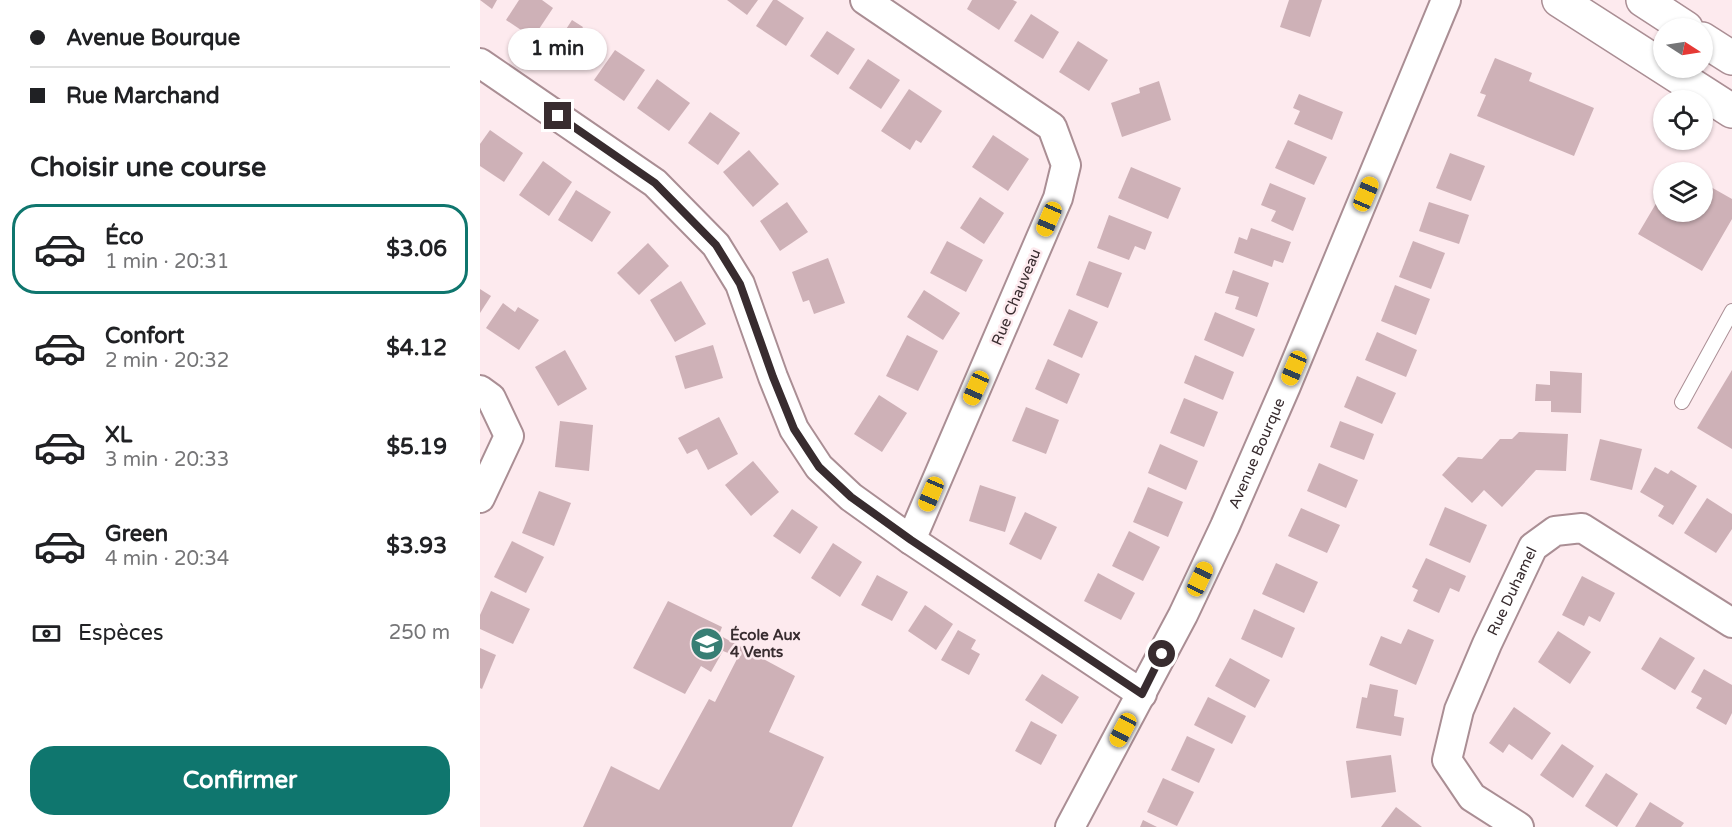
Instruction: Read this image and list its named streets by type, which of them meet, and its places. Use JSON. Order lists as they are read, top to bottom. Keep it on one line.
{"streets":{"street":["Rue Chauveau","Avenue Bourque","Rue Duhamel"]},"places":{"school or university":["École Aux 4 Vents"]},"north":"right","page":{"banner":["Avenue Bourque","Rue Marchand"],"bubble":"1 min","heading":"Choisir une course","list":[{"name":"Éco","note":"1 min · 20:31","value":"$3.06"},{"name":"Confort","note":"2 min · 20:32","value":"$4.12"},{"name":"XL","note":"3 min · 20:33","value":"$5.19"},{"name":"Green","note":"4 min · 20:34","value":"$3.93"}],"pay":["Espèces","250 m"],"buttons":"Confirmer"}}
